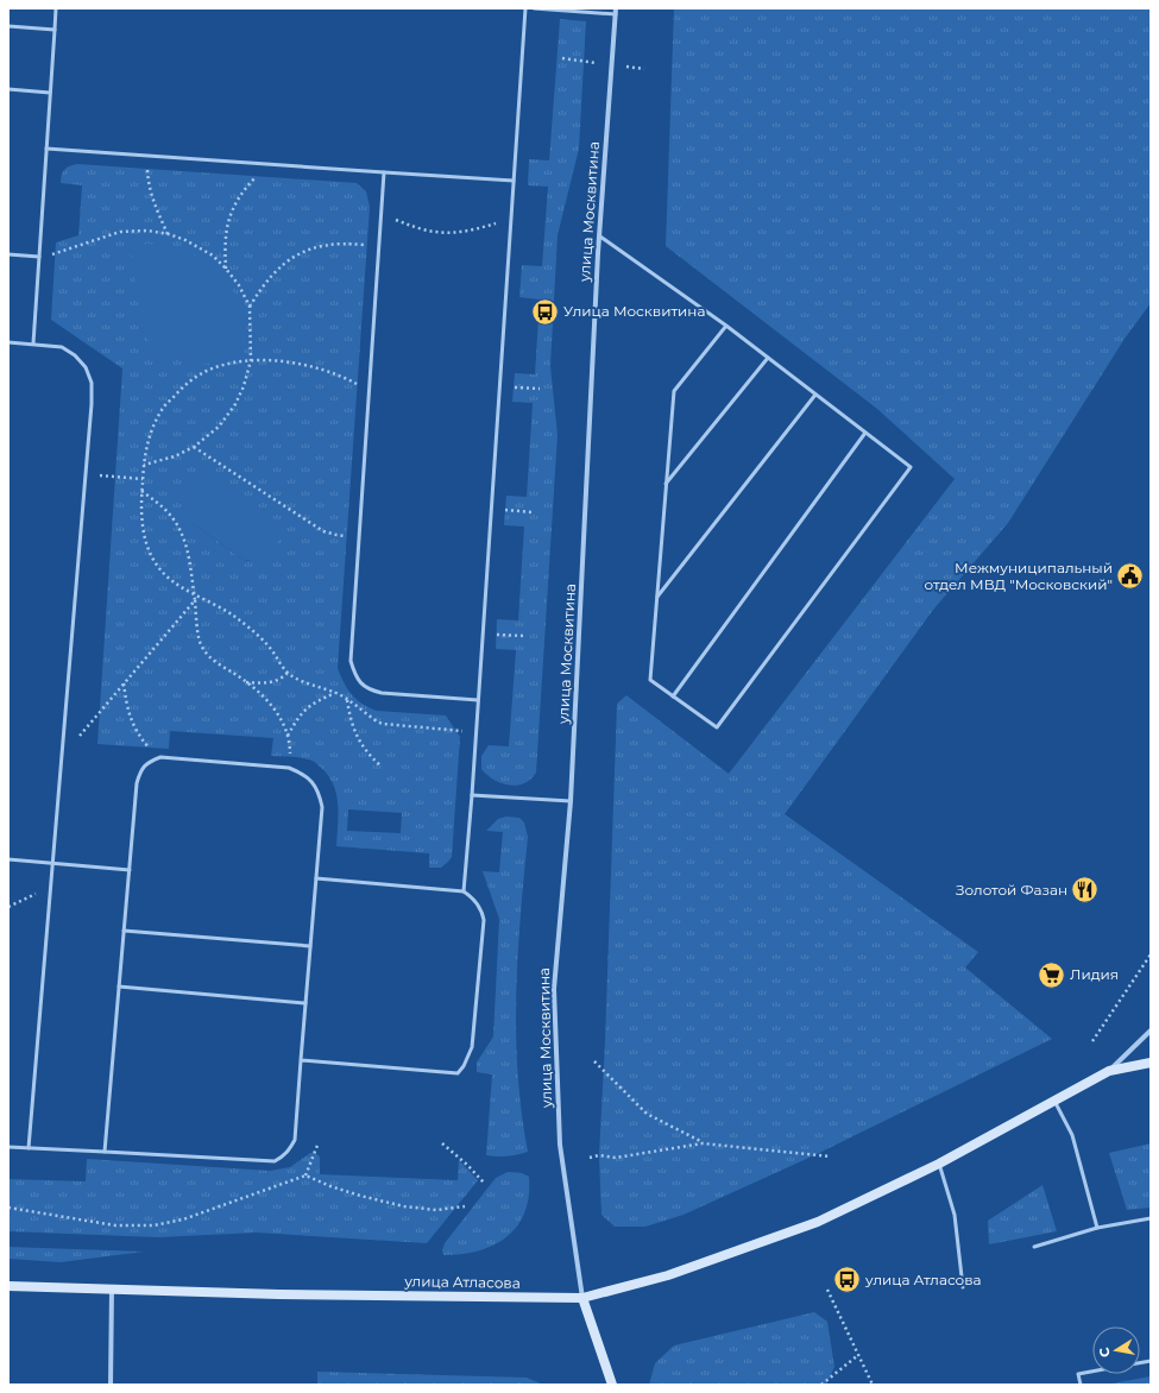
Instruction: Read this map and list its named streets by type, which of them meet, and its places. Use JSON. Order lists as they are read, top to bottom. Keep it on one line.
{"streets":{"main road":["улица Атласова"],"street":["улица Москвитина"]},"crossings":[["улица Москвитина","улица Атласова"]],"places":{"bus stop":["Улица Москвитина","улица Атласова"],"public building":["Межмуниципальный отдел МВД \"Московский\""],"restaurant":["Золотой Фазан"],"supermarket":["Лидия"]},"north":"left"}
